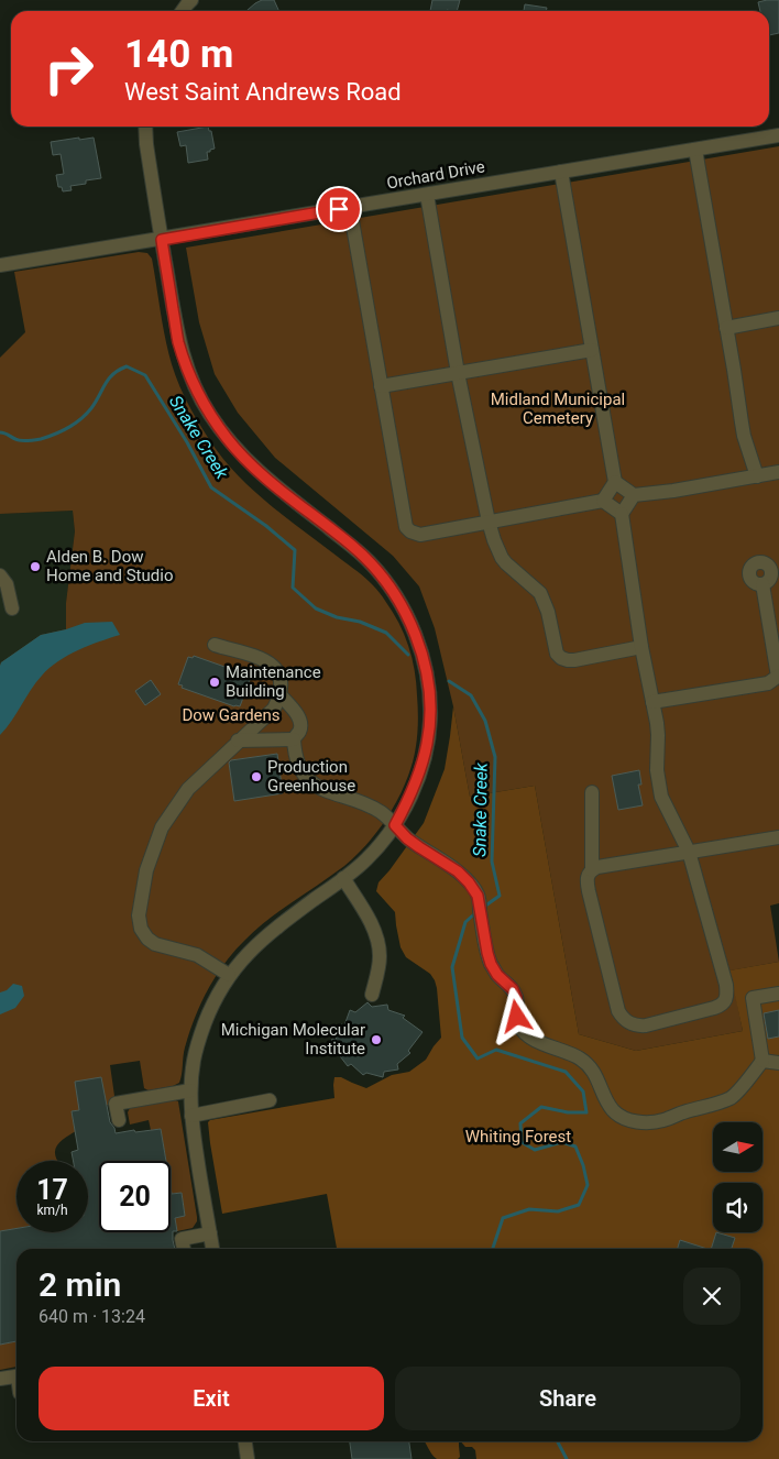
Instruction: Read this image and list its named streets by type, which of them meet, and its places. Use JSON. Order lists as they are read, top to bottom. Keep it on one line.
{"streets":{"street":["Orchard Drive"]},"water":["Snake Creek"],"parks":["Midland Municipal Cemetery","Dow Gardens","Whiting Forest"],"places":["Alden B. Dow Home and Studio","Maintenance Building","Production Greenhouse","Michigan Molecular Institute"],"north":"right","page":{"turn":["140 m","West Saint Andrews Road"],"speed":"17 km/h","limit":"20","heading":["2 min","640 m · 13:24"],"buttons":["Exit","Share"]}}
